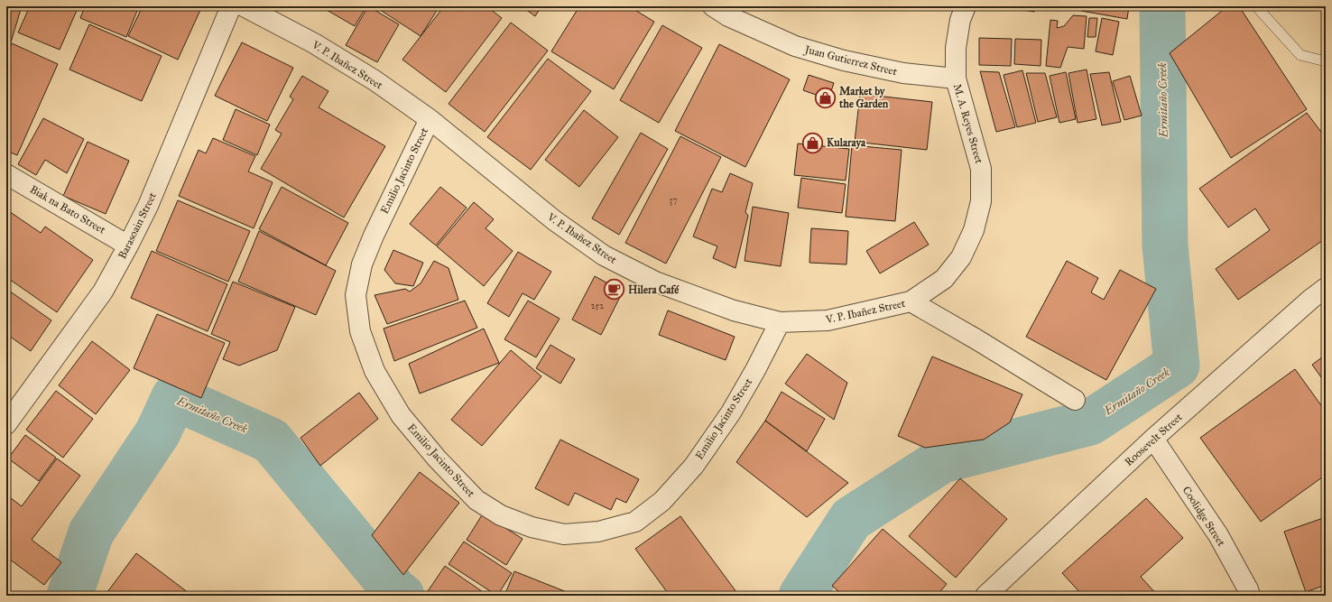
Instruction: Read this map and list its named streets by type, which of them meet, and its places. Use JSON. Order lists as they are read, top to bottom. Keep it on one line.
{"streets":{"street":["Juan Gutierrez Street","V. P. Ibañez Street","M. A. Reyes Street","Emilio Jacinto Street","Biak na Bato Street","Barasoain Street","Roosevelt Street","Coolidge Street"]},"crossings":[["Juan Gutierrez Street","M. A. Reyes Street"],["V. P. Ibañez Street","M. A. Reyes Street"],["V. P. Ibañez Street","Emilio Jacinto Street"],["Biak na Bato Street","Barasoain Street"],["Roosevelt Street","Coolidge Street"]],"water":["Ermitaño Creek"],"places":{"shop":["Market by the Garden","Kularaya"],"cafe":["Hilera Café"]},"house_numbers":["37","252"]}
